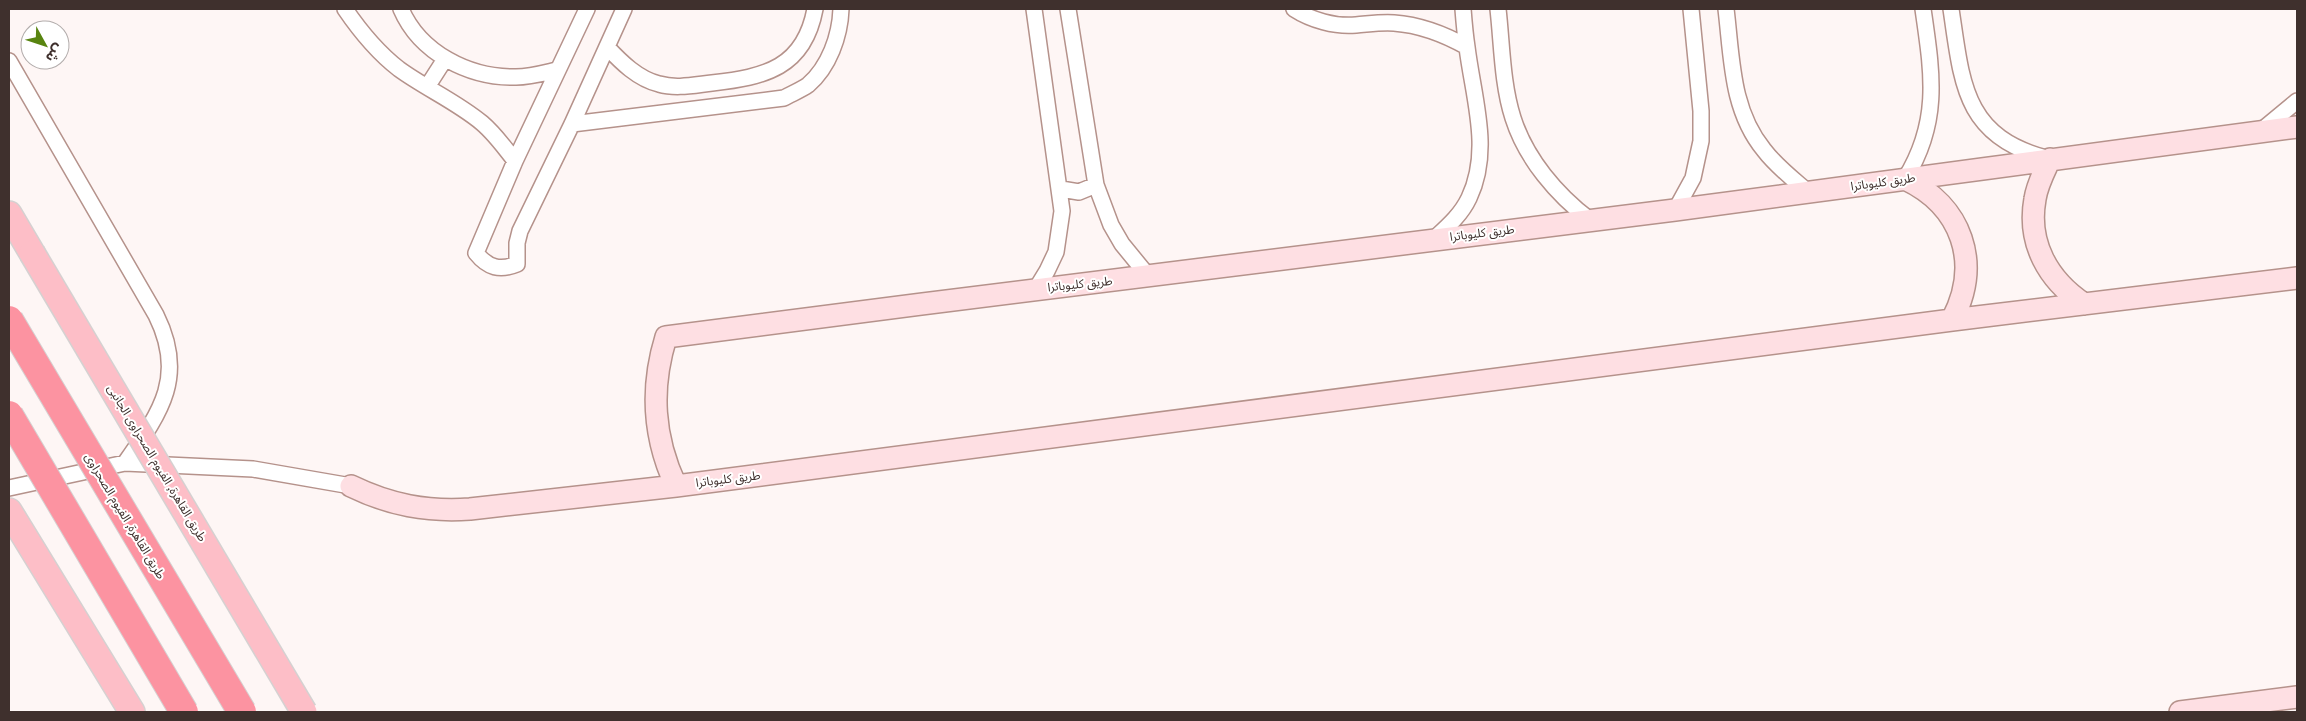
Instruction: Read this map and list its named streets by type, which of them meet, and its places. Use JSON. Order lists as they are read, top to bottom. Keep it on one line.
{"streets":{"highway":["طريق القاهرة, الفيوم الصحراوى"],"main road":["طريق كليوباترا","طريق القاهرة, الفيوم الصحراوى الجانبى"]},"north":"bottom right"}
